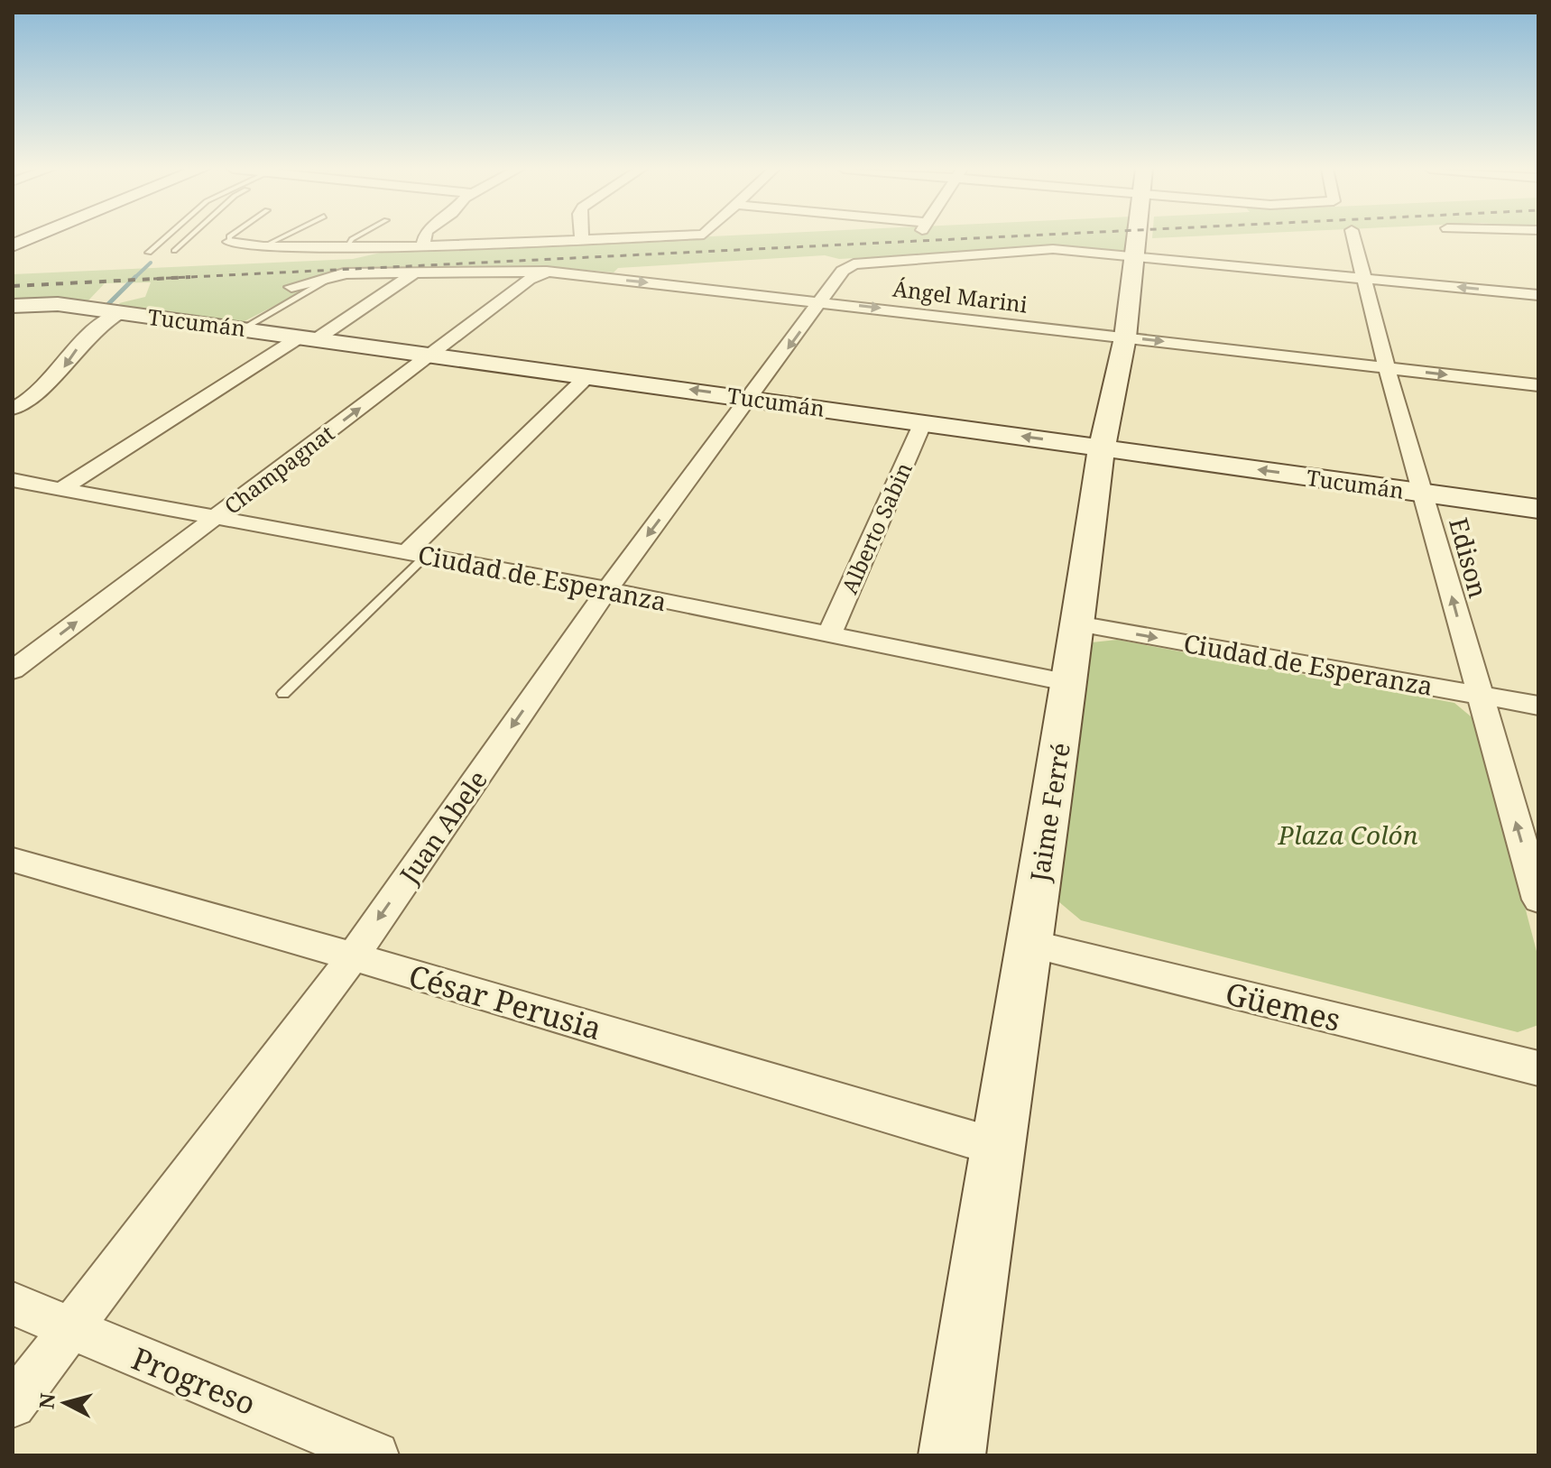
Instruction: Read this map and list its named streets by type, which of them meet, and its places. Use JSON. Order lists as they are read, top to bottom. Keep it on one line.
{"streets":{"street":["Ángel Marini","Tucumán","Champagnat","Alberto Sabin","Edison","Ciudad de Esperanza","Jaime Ferré","Juan Abele","César Perusia","Güemes","Progreso"]},"crossings":[["Ángel Marini","Champagnat"],["Ángel Marini","Edison"],["Ángel Marini","Jaime Ferré"],["Ángel Marini","Juan Abele"],["Tucumán","Champagnat"],["Tucumán","Alberto Sabin"],["Tucumán","Edison"],["Tucumán","Jaime Ferré"],["Tucumán","Juan Abele"],["Champagnat","Ciudad de Esperanza"],["Alberto Sabin","Ciudad de Esperanza"],["Edison","Ciudad de Esperanza"],["Edison","Juan Abele"],["Ciudad de Esperanza","Jaime Ferré"],["Ciudad de Esperanza","Juan Abele"],["Jaime Ferré","Juan Abele"],["Jaime Ferré","César Perusia"],["Jaime Ferré","Güemes"],["Juan Abele","César Perusia"],["Juan Abele","Progreso"]],"one_way":["Ángel Marini","Tucumán","Edison","Juan Abele"],"parks":["Plaza Colón"],"north":"left"}
